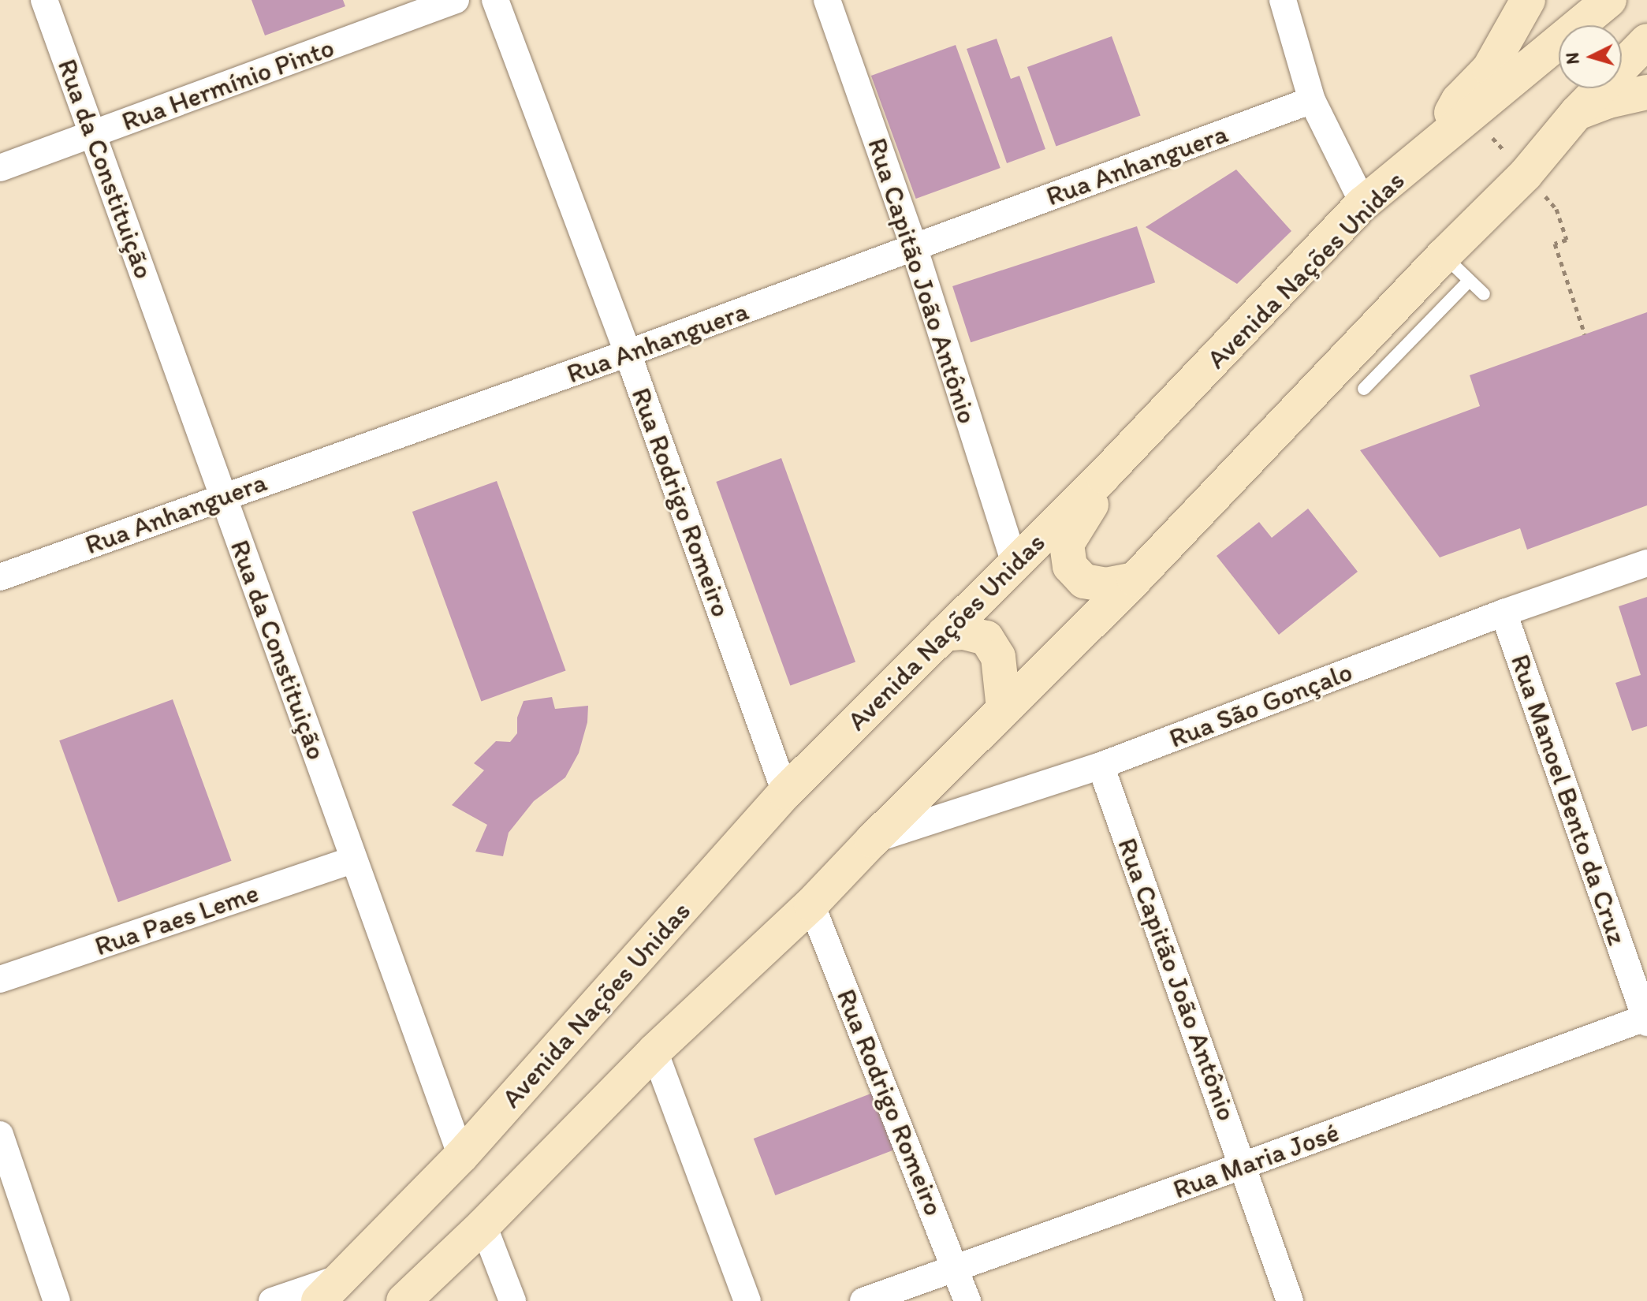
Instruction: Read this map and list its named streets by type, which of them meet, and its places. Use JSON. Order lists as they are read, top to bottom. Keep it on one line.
{"streets":{"main road":["Avenida Nações Unidas"],"street":["Rua Hermínio Pinto","Rua Anhanguera","Rua da Constituição","Rua Capitão João Antônio","Rua Rodrigo Romeiro","Rua São Gonçalo","Rua Manoel Bento da Cruz","Rua Paes Leme","Rua Maria José"]},"crossings":[["Rua Hermínio Pinto","Rua da Constituição"],["Rua Anhanguera","Rua da Constituição"],["Rua Anhanguera","Rua Capitão João Antônio"],["Rua Anhanguera","Rua Rodrigo Romeiro"],["Rua da Constituição","Avenida Nações Unidas"],["Rua da Constituição","Rua Paes Leme"],["Avenida Nações Unidas","Rua Capitão João Antônio"],["Avenida Nações Unidas","Rua Rodrigo Romeiro"],["Rua Capitão João Antônio","Rua São Gonçalo"],["Rua Capitão João Antônio","Rua Maria José"],["Rua Rodrigo Romeiro","Rua Maria José"],["Rua São Gonçalo","Rua Manoel Bento da Cruz"],["Rua Manoel Bento da Cruz","Rua Maria José"]],"north":"left"}
